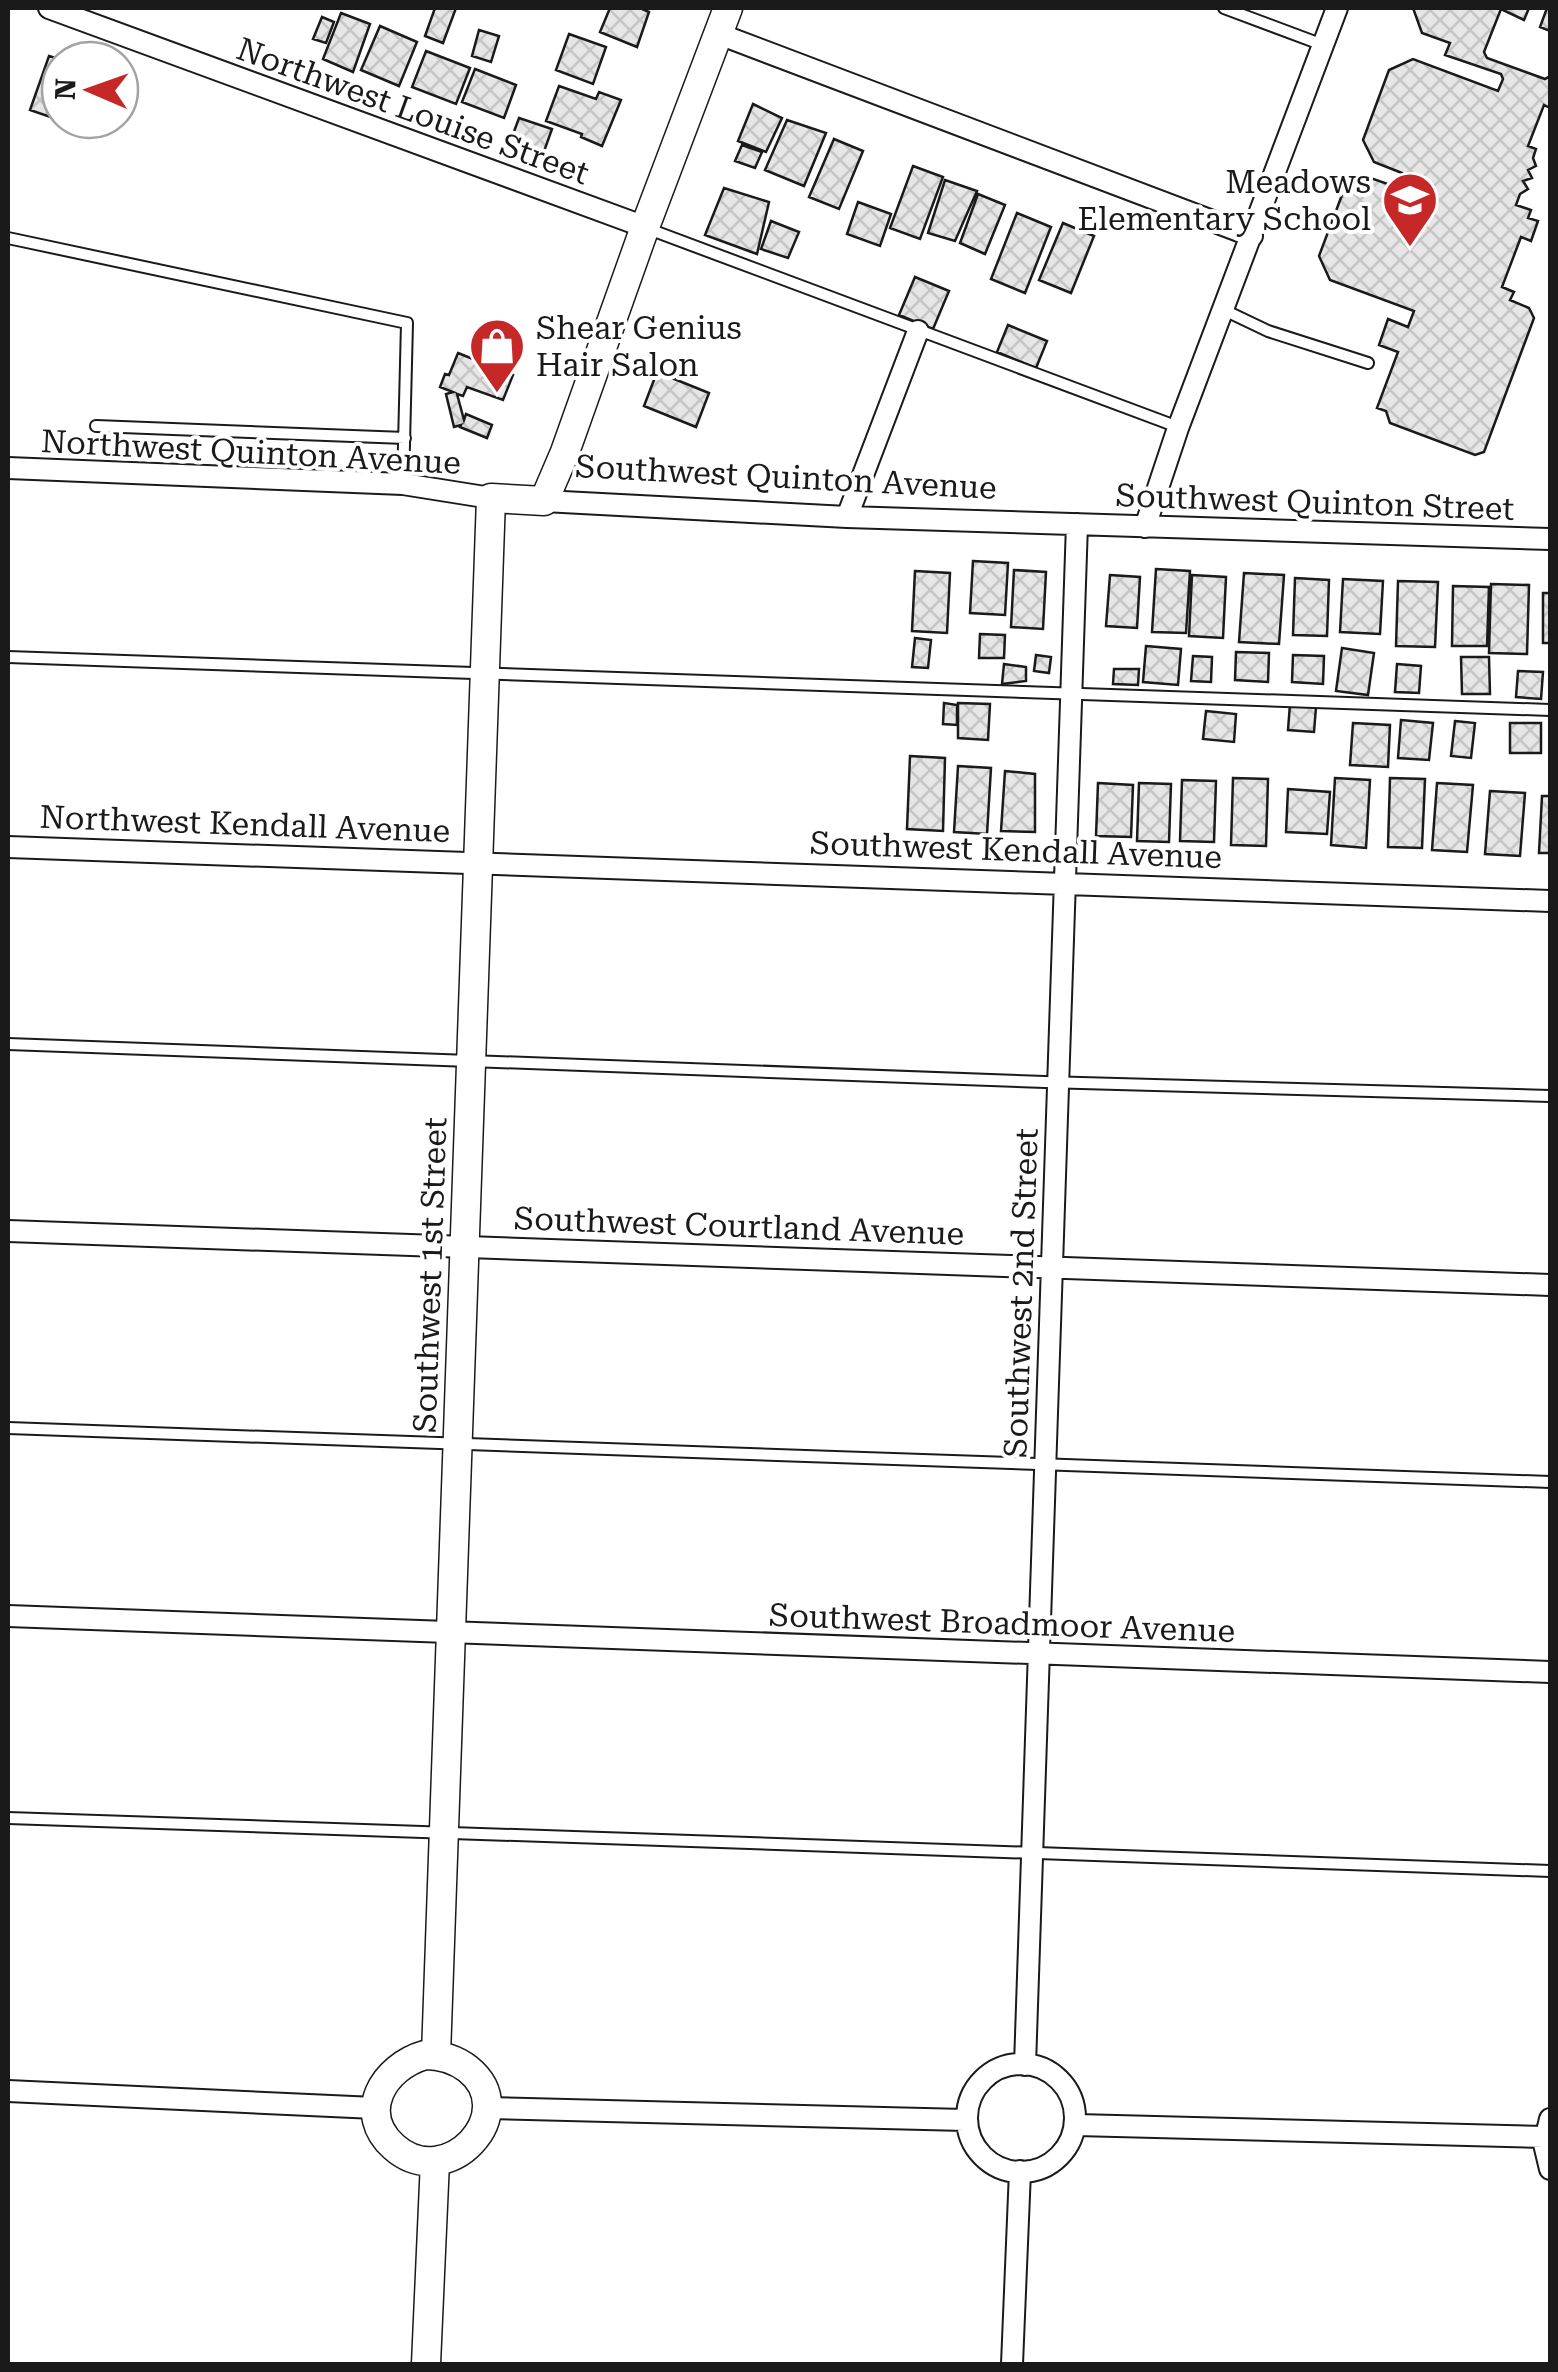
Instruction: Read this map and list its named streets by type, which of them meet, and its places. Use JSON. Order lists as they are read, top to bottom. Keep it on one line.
{"streets":{"street":["Northwest Louise Street","Northwest Quinton Avenue","Southwest Quinton Avenue","Southwest Quinton Street","Northwest Kendall Avenue","Southwest Kendall Avenue","Southwest Courtland Avenue","Southwest 1st Street","Southwest 2nd Street","Southwest Broadmoor Avenue"]},"crossings":[["Northwest Quinton Avenue","Southwest Quinton Avenue"],["Northwest Quinton Avenue","Southwest 1st Street"],["Southwest Quinton Avenue","Southwest Quinton Street"],["Southwest Quinton Avenue","Southwest 1st Street"],["Southwest Quinton Avenue","Southwest 2nd Street"],["Southwest Quinton Street","Southwest 2nd Street"],["Northwest Kendall Avenue","Southwest Kendall Avenue"],["Northwest Kendall Avenue","Southwest 1st Street"],["Southwest Kendall Avenue","Southwest 1st Street"],["Southwest Kendall Avenue","Southwest 2nd Street"],["Southwest Courtland Avenue","Southwest 1st Street"],["Southwest Courtland Avenue","Southwest 2nd Street"],["Southwest 1st Street","Southwest Broadmoor Avenue"],["Southwest 2nd Street","Southwest Broadmoor Avenue"]],"places":{"school or university":["Meadows Elementary School"],"shop":["Shear Genius Hair Salon"]},"north":"left"}
